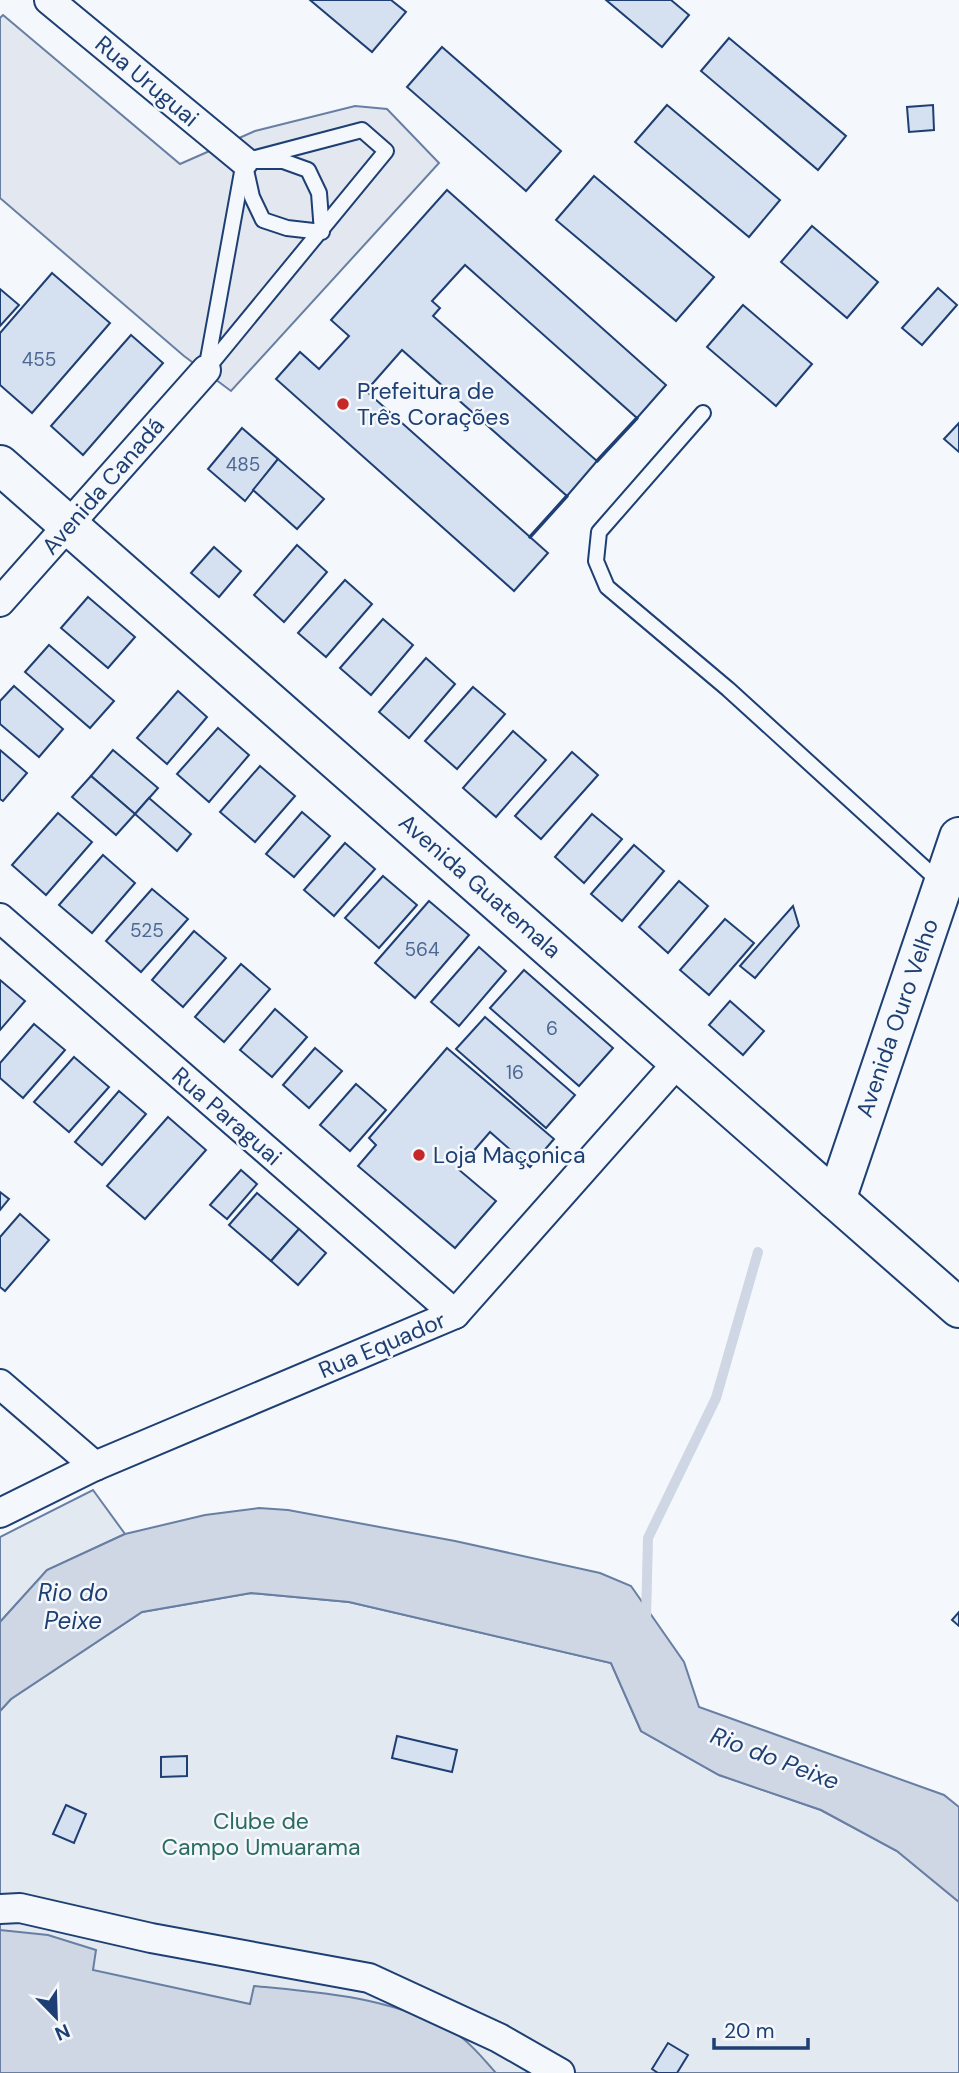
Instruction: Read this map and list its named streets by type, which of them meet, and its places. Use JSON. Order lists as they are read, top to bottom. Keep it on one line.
{"streets":{"street":["Rua Uruguai","Avenida Canadá","Avenida Guatemala","Avenida Ouro Velho","Rua Paraguai","Rua Equador"]},"crossings":[["Avenida Canadá","Avenida Guatemala"],["Avenida Guatemala","Avenida Ouro Velho"],["Avenida Guatemala","Rua Equador"],["Rua Paraguai","Rua Equador"]],"water":["Rio do Peixe"],"parks":["Clube de Campo Umuarama"],"places":["Prefeitura de Três Corações","Loja Maçonica"],"house_numbers":["455","485","525","564","6","16"],"scale_bar":"20 m","north":"bottom right"}
